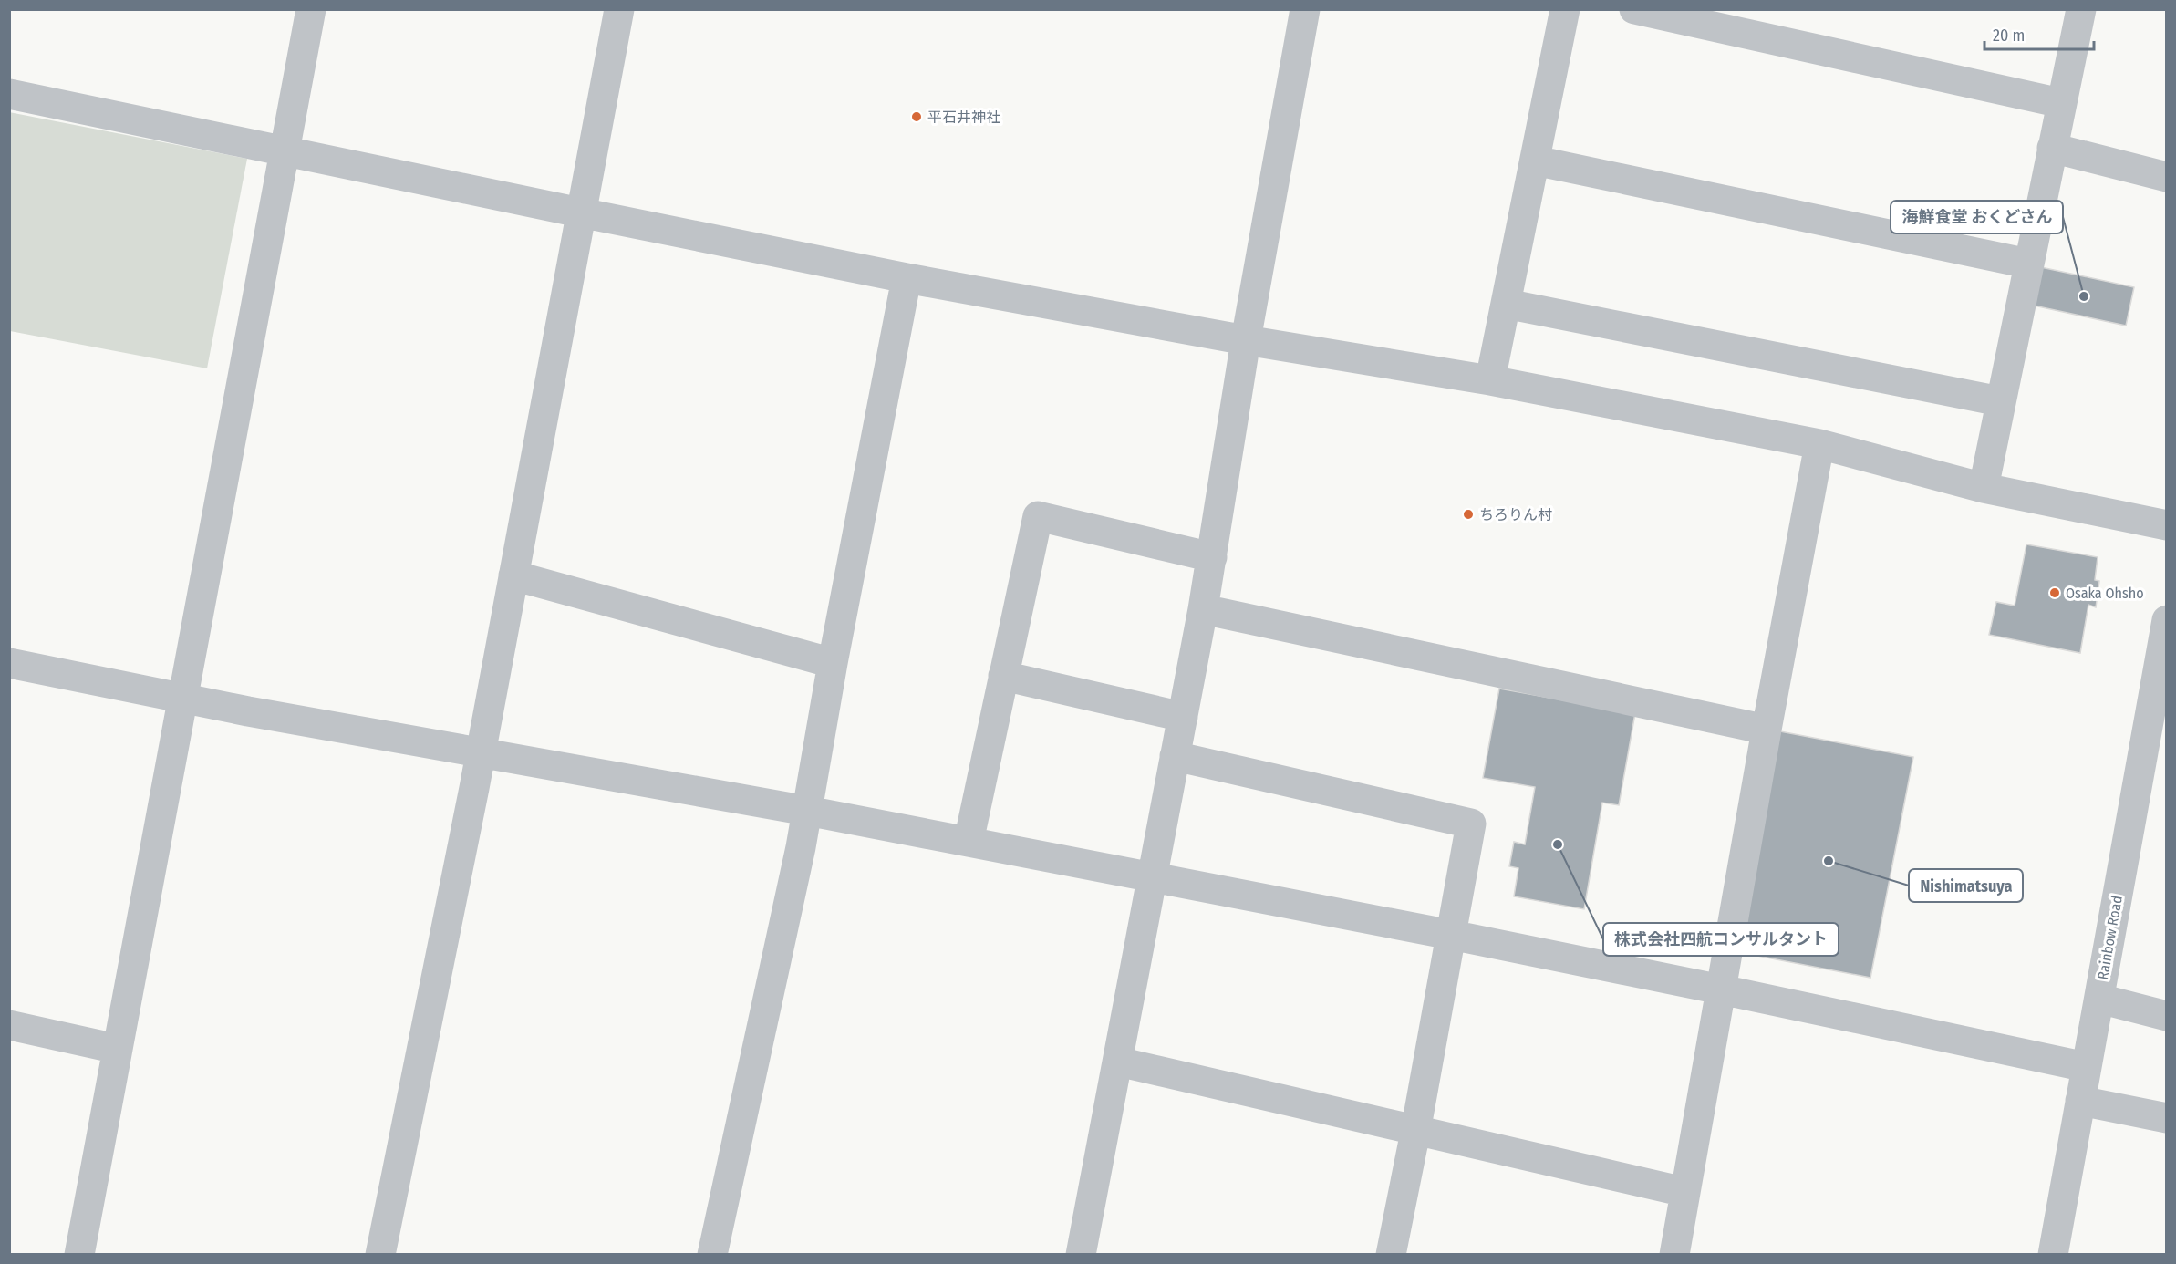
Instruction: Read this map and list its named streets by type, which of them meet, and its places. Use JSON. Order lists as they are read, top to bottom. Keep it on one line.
{"streets":{"street":["Rainbow Road"]},"places":["平石井神社","海鮮食堂 おくどさん","ちろりん村","Osaka Ohsho","株式会社四航コンサルタント","Nishimatsuya"],"scale_bar":"20 m"}
